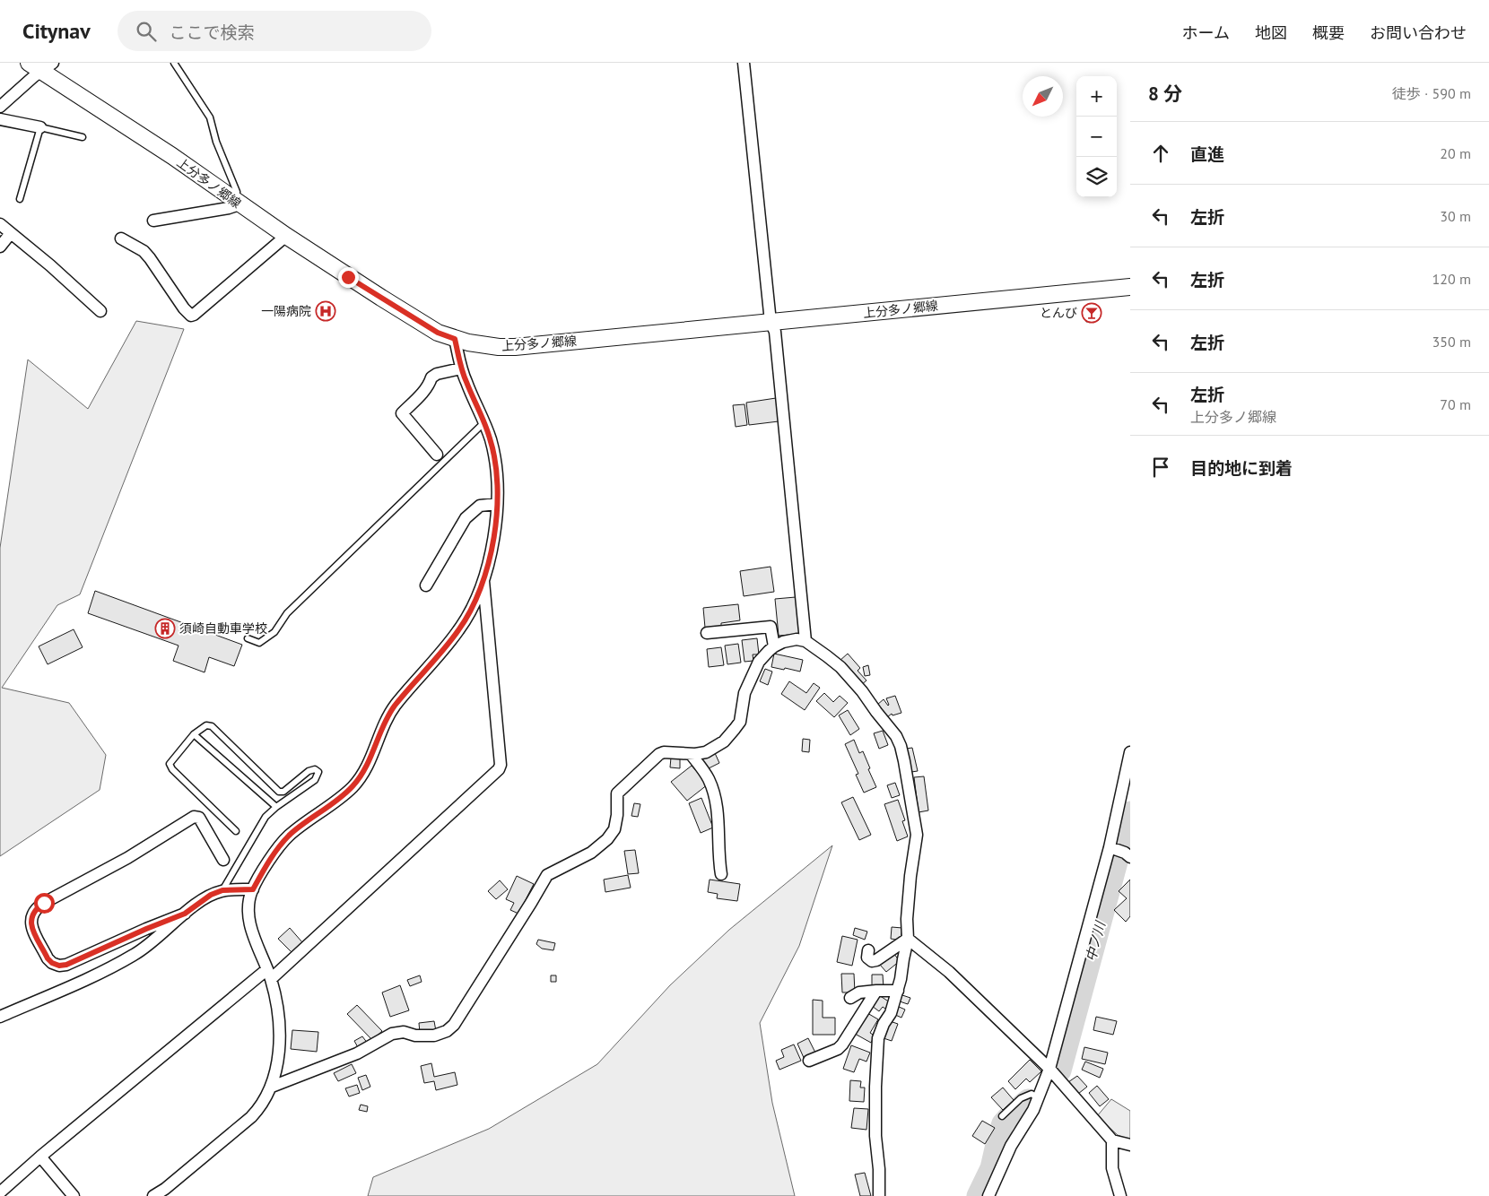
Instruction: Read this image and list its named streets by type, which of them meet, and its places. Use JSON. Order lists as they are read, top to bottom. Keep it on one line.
{"streets":{"main road":["上分多ノ郷線"]},"water":["中ノ川"],"places":{"hospital":["一陽病院"],"bar":["とんび"],"building":["須崎自動車学校"]},"north":"bottom left","page":{"header":"Citynav","search":"ここで検索","nav":["ホーム","地図","概要","お問い合わせ"],"heading":["8 分","徒歩 · 590 m"],"map_buttons":["+","−"],"list":[["直進","20 m"],["左折","30 m"],["左折","120 m"],["左折","350 m"],["左折","上分多ノ郷線","70 m"],"目的地に到着"]}}
